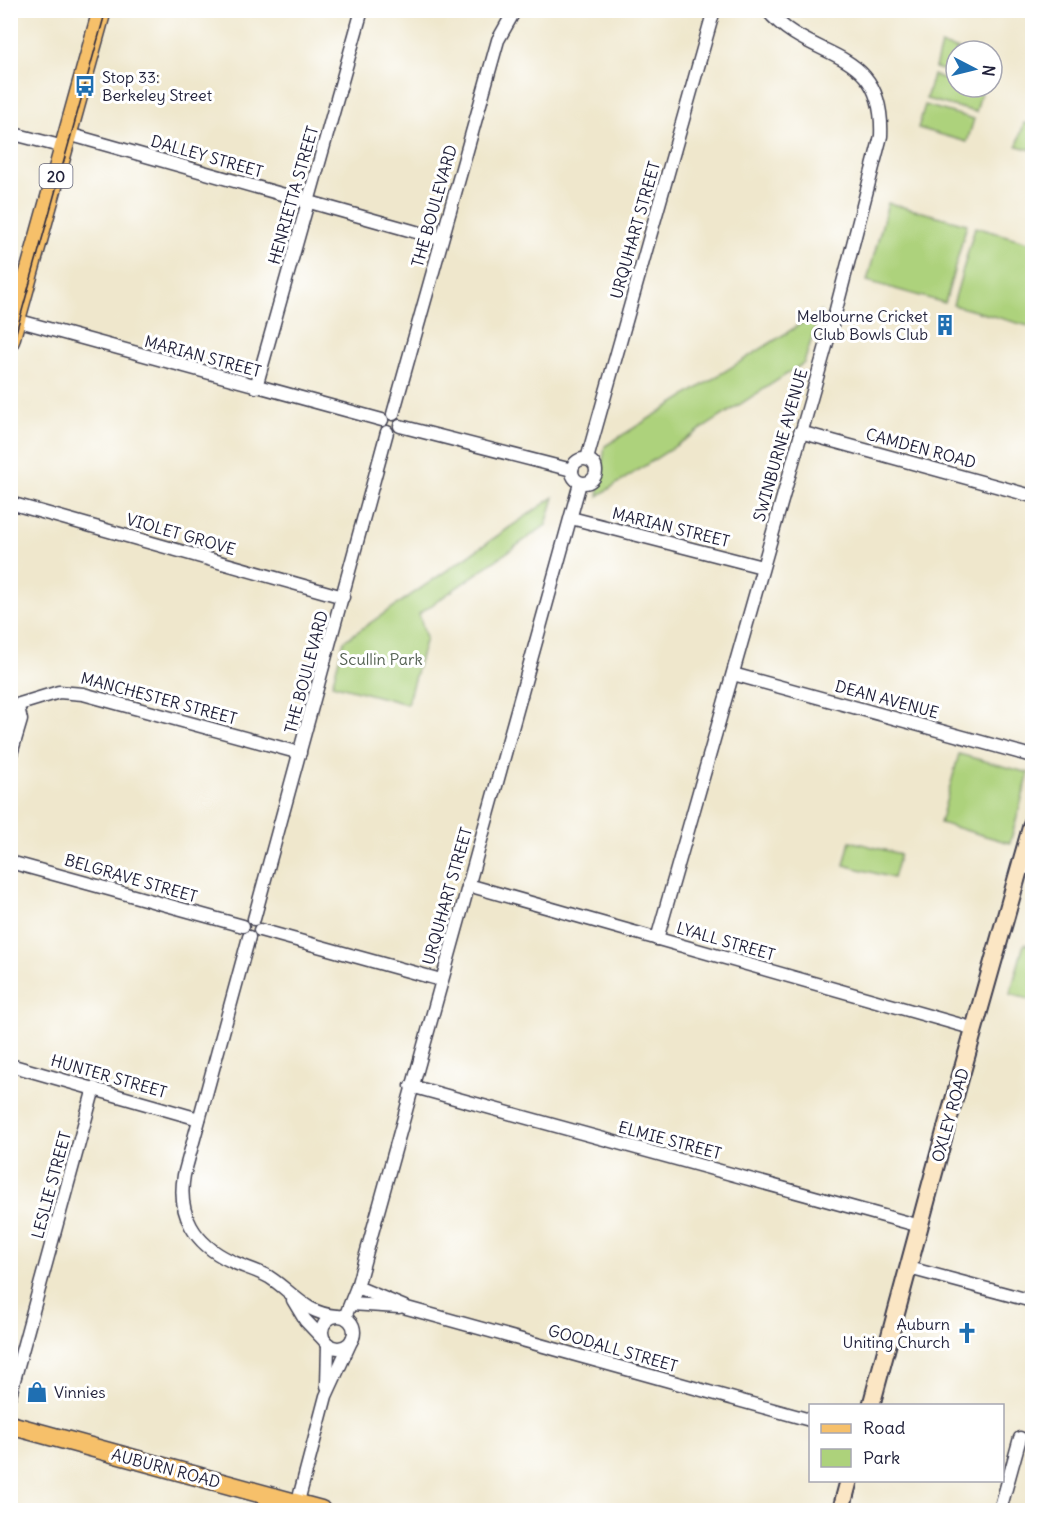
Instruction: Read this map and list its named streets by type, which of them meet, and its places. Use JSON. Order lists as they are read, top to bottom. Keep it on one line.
{"streets":{"main road":["20","AUBURN ROAD"],"street":["DALLEY STREET","HENRIETTA STREET","THE BOULEVARD","URQUHART STREET","MARIAN STREET","SWINBURNE AVENUE","CAMDEN ROAD","VIOLET GROVE","MANCHESTER STREET","DEAN AVENUE","BELGRAVE STREET","LYALL STREET","HUNTER STREET","OXLEY ROAD","ELMIE STREET","LESLIE STREET","GOODALL STREET"]},"crossings":[["DALLEY STREET","20"],["DALLEY STREET","HENRIETTA STREET"],["DALLEY STREET","THE BOULEVARD"],["20","MARIAN STREET"],["HENRIETTA STREET","MARIAN STREET"],["THE BOULEVARD","MARIAN STREET"],["THE BOULEVARD","VIOLET GROVE"],["THE BOULEVARD","MANCHESTER STREET"],["URQUHART STREET","MARIAN STREET"],["URQUHART STREET","LYALL STREET"],["URQUHART STREET","ELMIE STREET"],["URQUHART STREET","GOODALL STREET"],["MARIAN STREET","SWINBURNE AVENUE"],["SWINBURNE AVENUE","CAMDEN ROAD"],["SWINBURNE AVENUE","DEAN AVENUE"],["SWINBURNE AVENUE","LYALL STREET"],["LYALL STREET","OXLEY ROAD"],["HUNTER STREET","LESLIE STREET"],["OXLEY ROAD","ELMIE STREET"]],"parks":["Scullin Park"],"places":{"bus stop":["Stop 33: Berkeley Street"],"building":["Melbourne Cricket Club Bowls Club"],"church":["Auburn Uniting Church"],"shop":["Vinnies"]},"legend":["Road","Park"],"north":"right"}
